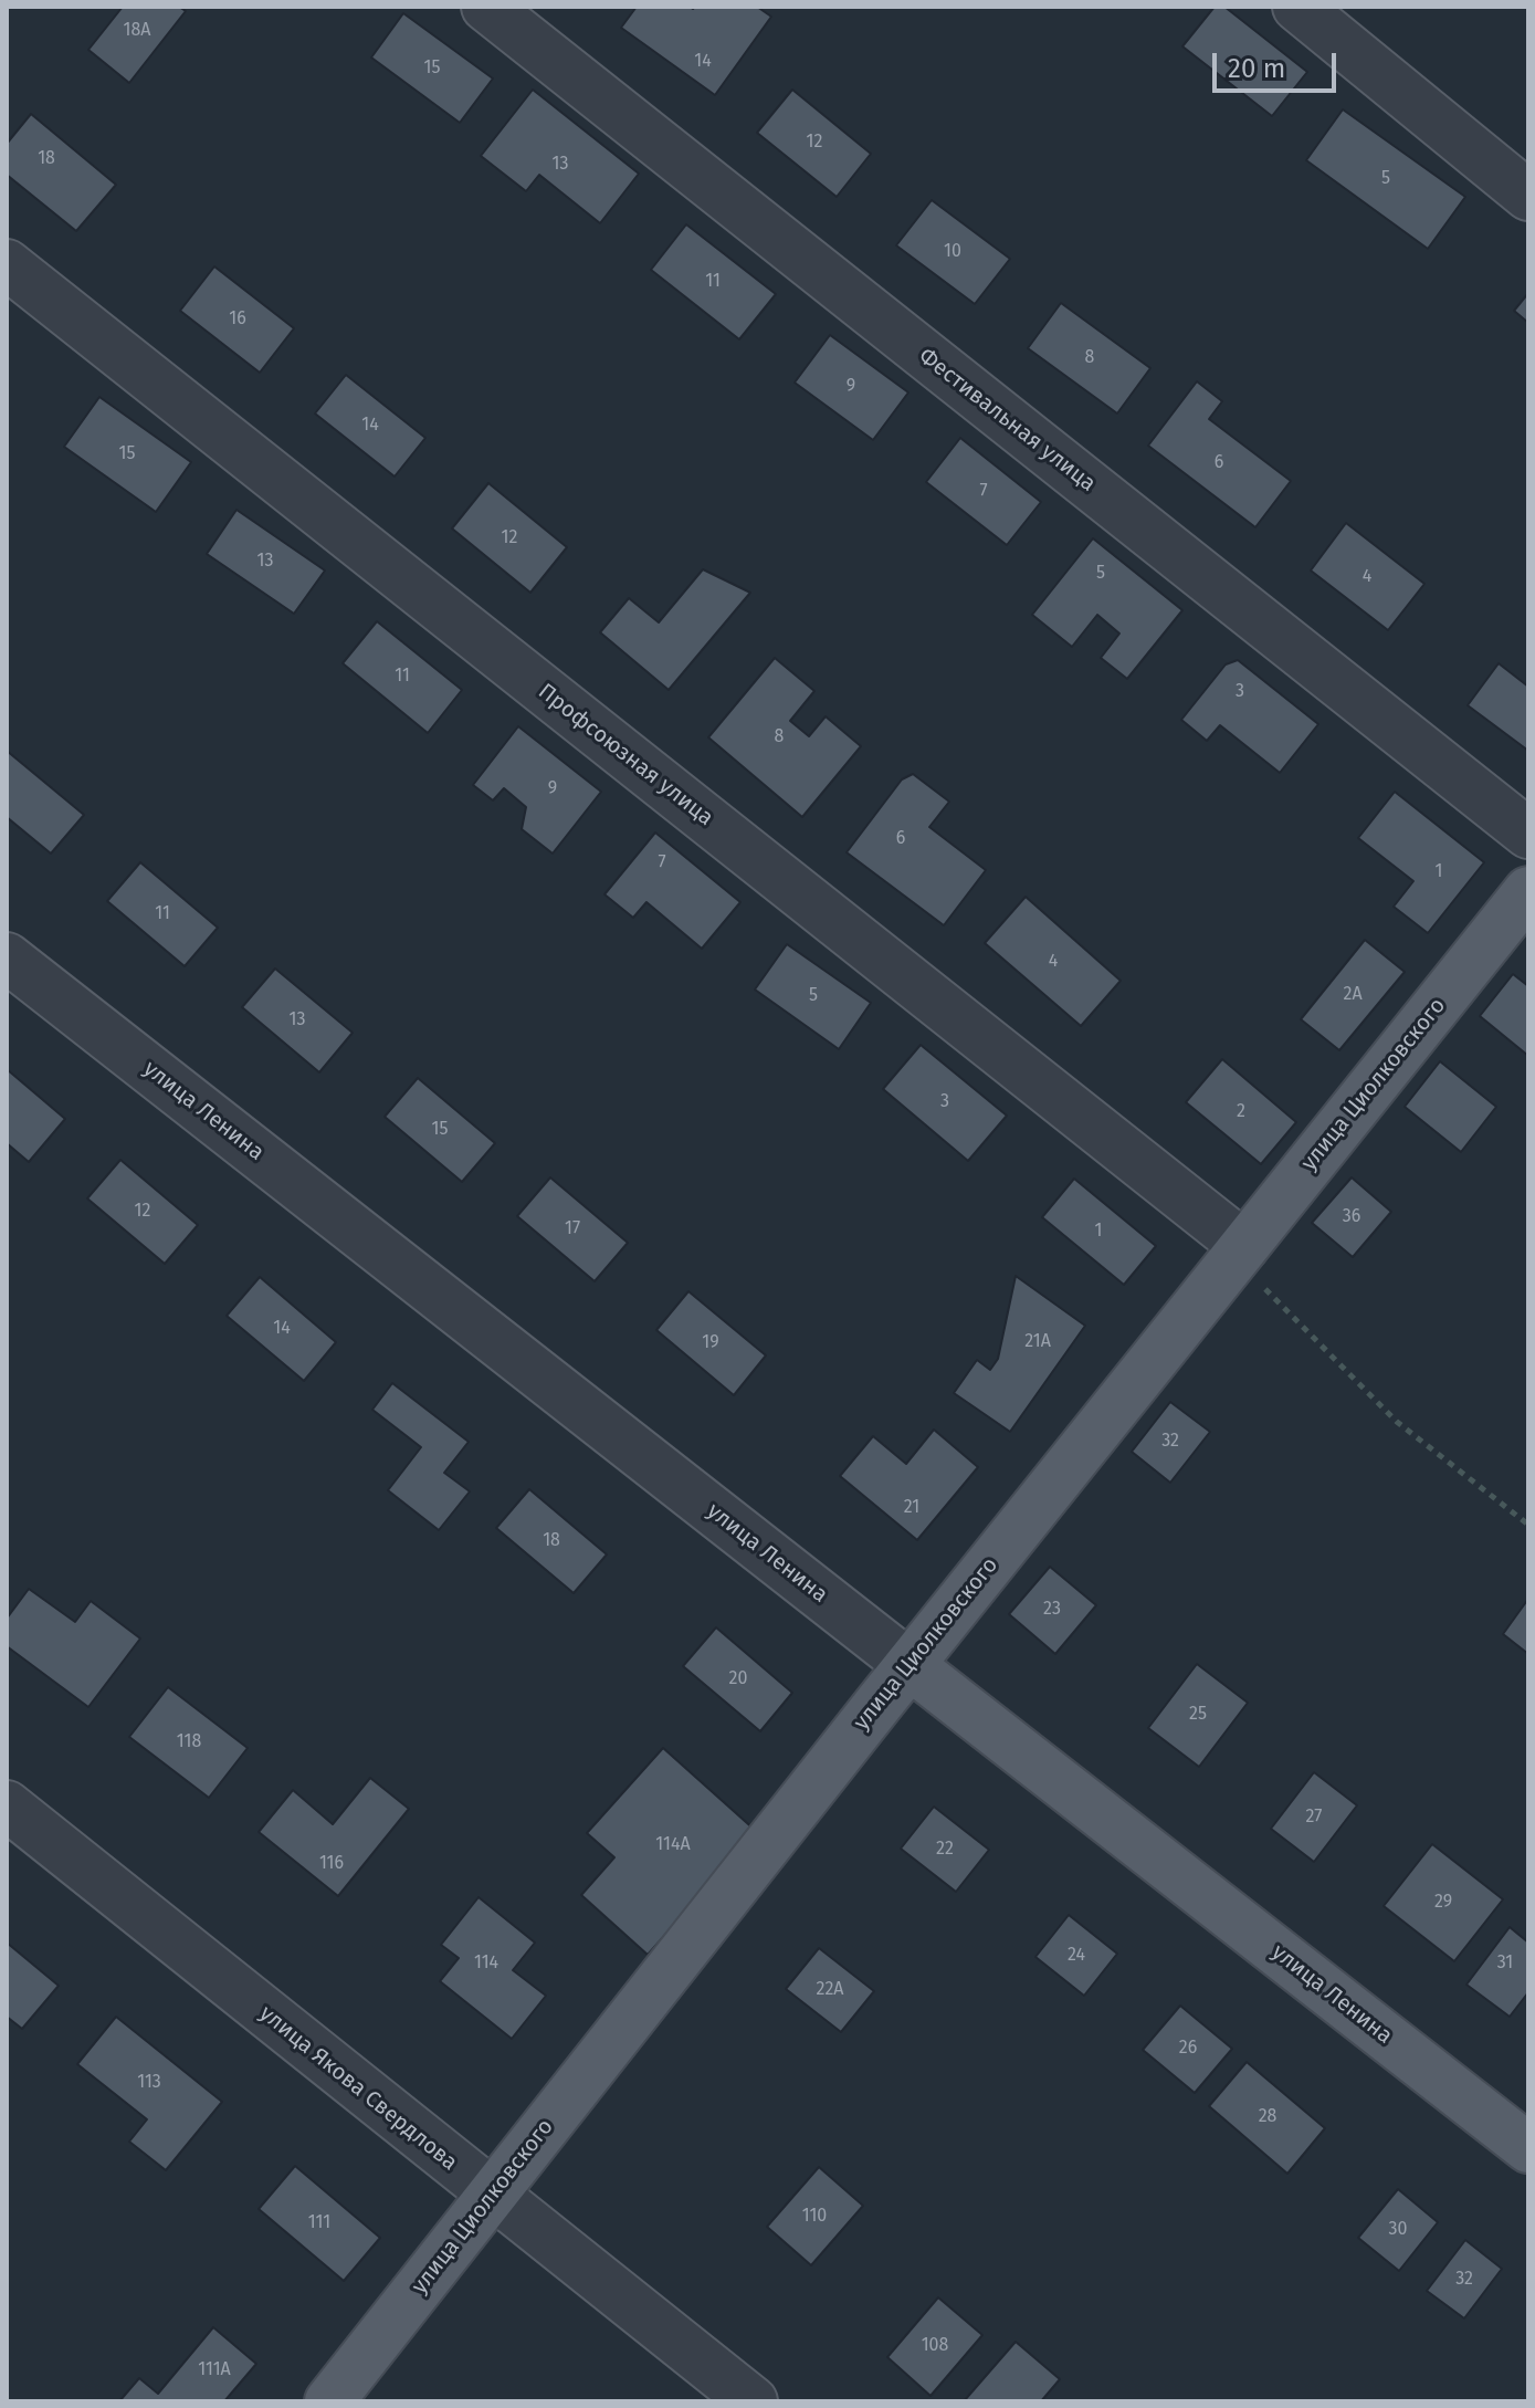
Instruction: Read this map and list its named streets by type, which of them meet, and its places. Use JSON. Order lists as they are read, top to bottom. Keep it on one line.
{"streets":{"main road":["улица Циолковского","улица Ленина"],"street":["Фестивальная улица","Профсоюзная улица","улица Якова Свердлова"]},"crossings":[["Профсоюзная улица","улица Циолковского"],["улица Циолковского","улица Ленина"],["улица Циолковского","улица Якова Свердлова"]],"house_numbers":["18А","14","15","12","18","13","5","10","11","16","8","9","14","15","6","7","12","13","5","4","11","3","8","9","6","7","1","11","4","2А","5","13","3","2","15","12","36","17","1","14","21А","19","32","21","18","23","20","25","118","27","114А","22","116","29","24","114","31","22А","26","113","28","110","111","30","32","108","111А"],"scale_bar":"20 m"}
